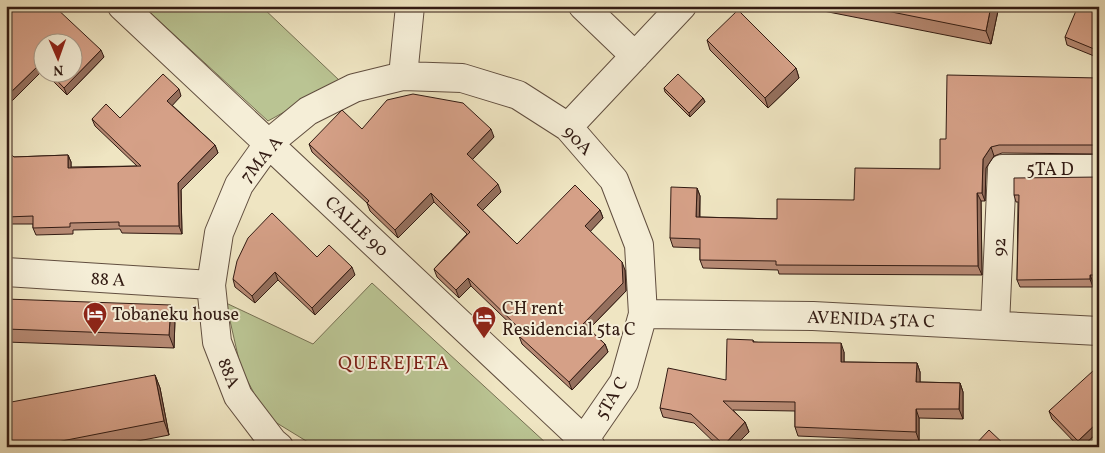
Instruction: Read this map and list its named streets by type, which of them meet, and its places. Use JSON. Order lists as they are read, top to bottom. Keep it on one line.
{"streets":{"street":["90A","7MA A","5TA D","CALLE 90","92","88 A","AVENIDA 5TA C","88A","5TA C"]},"crossings":[["90A","7MA A"],["90A","AVENIDA 5TA C"],["90A","5TA C"],["7MA A","CALLE 90"],["7MA A","88 A"],["7MA A","88A"],["5TA D","92"],["CALLE 90","5TA C"],["92","AVENIDA 5TA C"],["88 A","88A"],["AVENIDA 5TA C","5TA C"]],"districts":["QUEREJETA"],"places":{"hotel":["Tobaneku house","CH rent Residencial 5ta C"]},"north":"bottom"}
